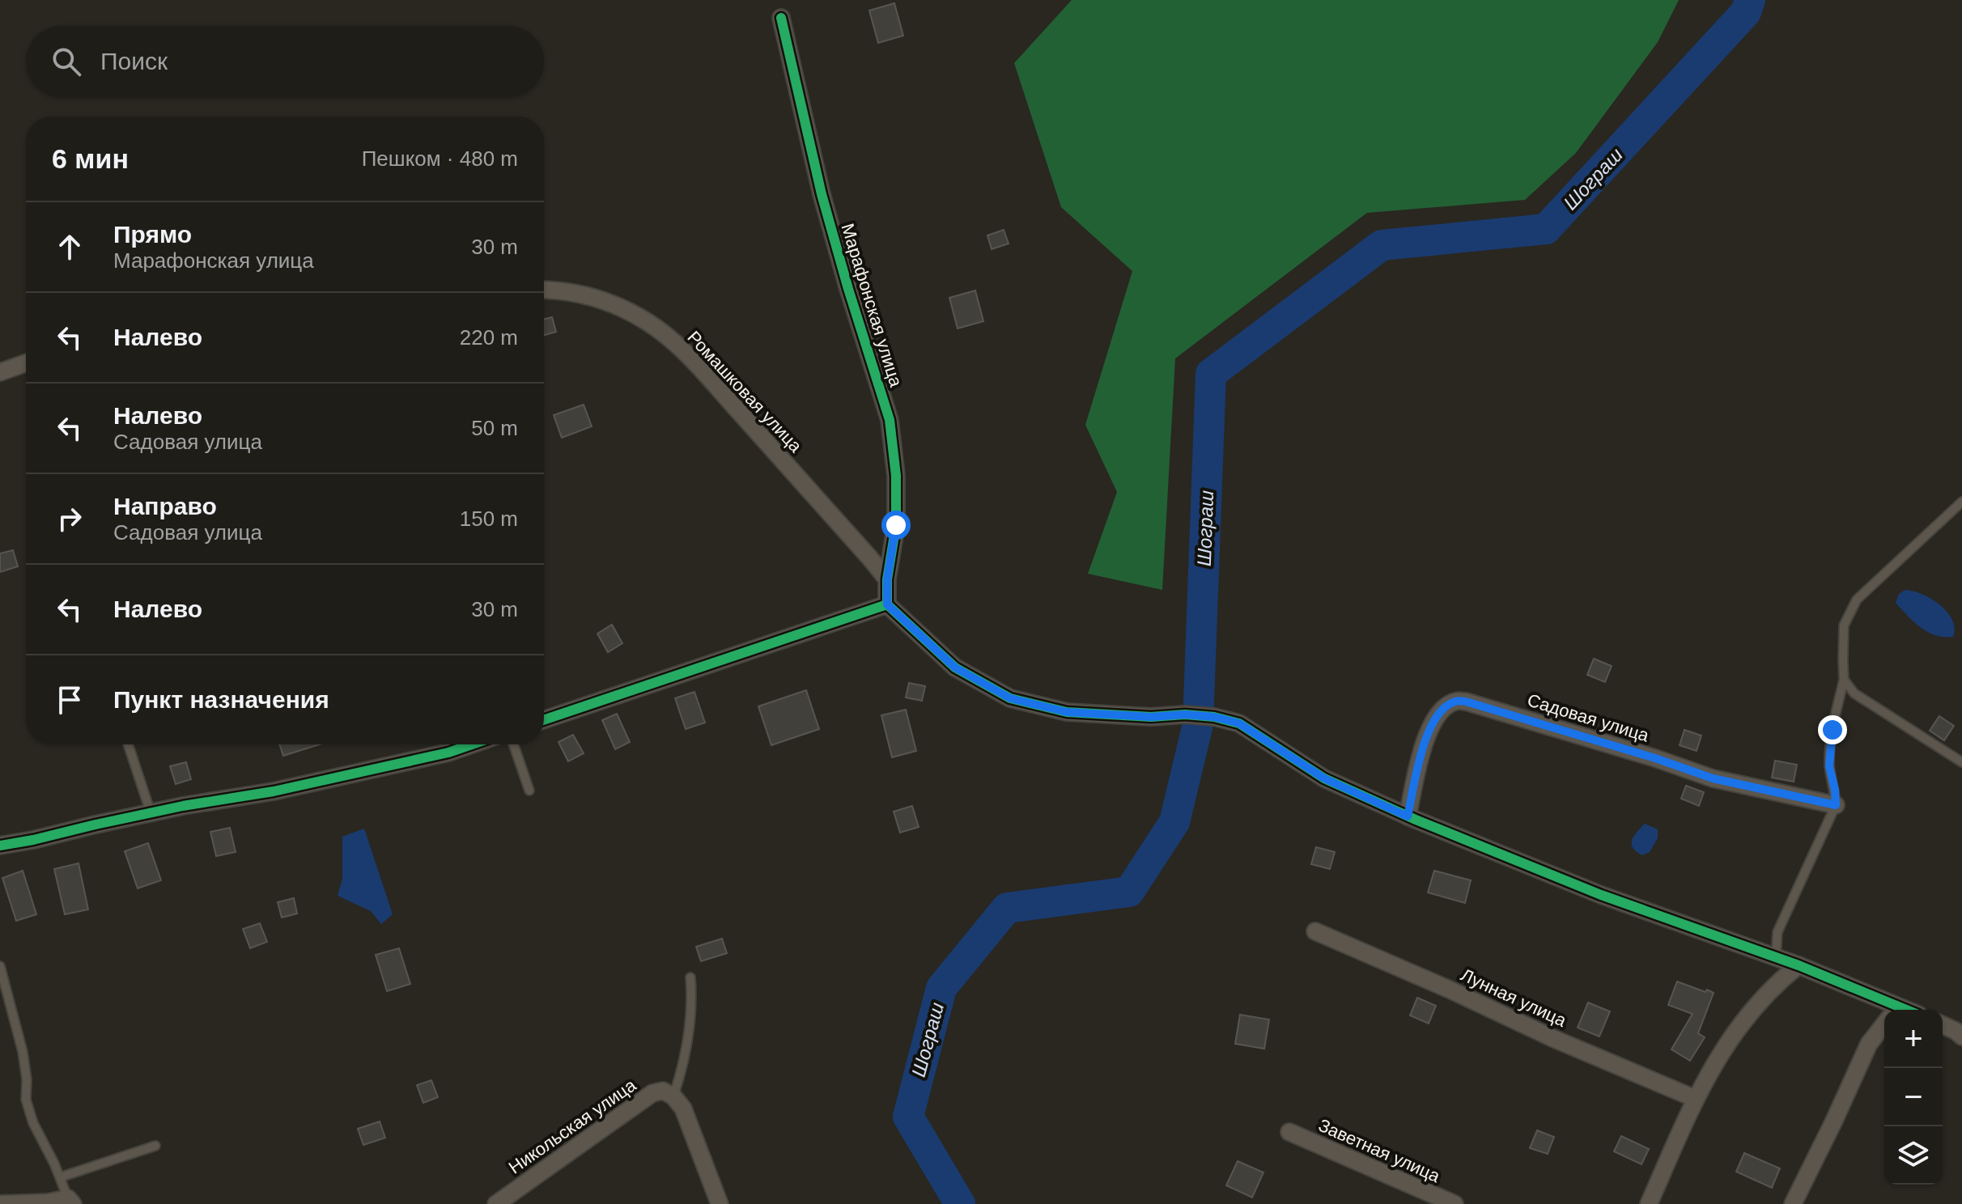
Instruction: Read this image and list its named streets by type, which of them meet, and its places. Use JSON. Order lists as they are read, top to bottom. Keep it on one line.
{"streets":{"street":["Марафонская улица","Ромашковая улица","Садовая улица","Лунная улица","Никольская улица","Заветная улица"]},"crossings":[["Марафонская улица","Ромашковая улица"]],"water":["Шограш"],"page":{"search":"Поиск","heading":["6 мин","Пешком · 480 m"],"list":[["Прямо","Марафонская улица","30 m"],["Налево","220 m"],["Налево","Садовая улица","50 m"],["Направо","Садовая улица","150 m"],["Налево","30 m"],"Пункт назначения"],"map_buttons":["+","−"]}}
